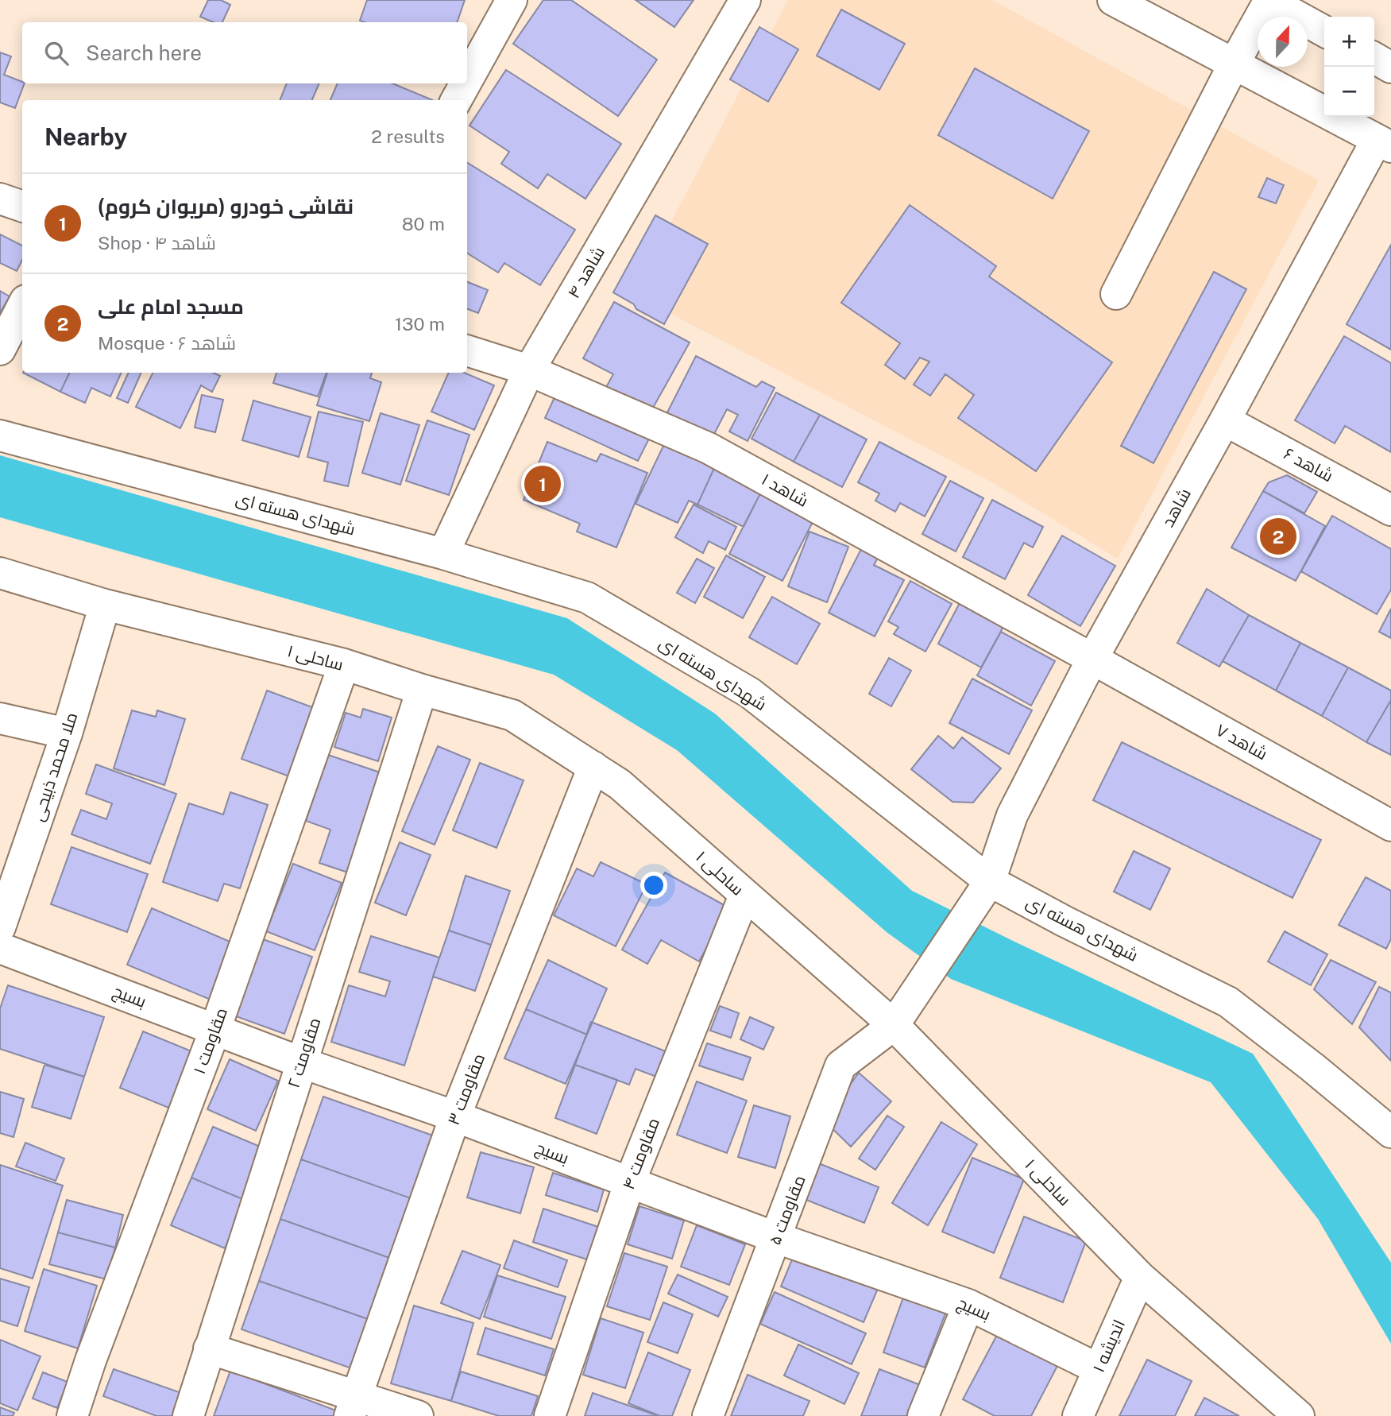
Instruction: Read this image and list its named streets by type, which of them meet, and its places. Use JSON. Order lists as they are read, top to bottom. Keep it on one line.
{"streets":{"street":["شاهد ۴","شاهد ۶","شاهد ۱","شاهد","شهدای هسته ای","ساحلی ۱","شاهد ۷","ملا محمد ذبیحی","بسیج","مقاومت ۱","مقاومت ۲","مقاومت ۳","مقاومت ۴","مقاومت ۵","اندیشه ۱"]},"crossings":[["شاهد ۴","شاهد ۱"],["شاهد ۴","شهدای هسته ای"],["شاهد ۶","شاهد"],["شاهد ۱","شاهد"],["شاهد ۱","شاهد ۷"],["شاهد","شهدای هسته ای"],["شاهد","شاهد ۷"],["شاهد","مقاومت ۵"],["شهدای هسته ای","مقاومت ۵"],["ساحلی ۱","ملا محمد ذبیحی"],["ساحلی ۱","مقاومت ۱"],["ساحلی ۱","مقاومت ۲"],["ساحلی ۱","مقاومت ۳"],["ساحلی ۱","مقاومت ۴"],["ساحلی ۱","مقاومت ۵"],["ساحلی ۱","اندیشه ۱"],["بسیج","مقاومت ۱"],["بسیج","مقاومت ۲"],["بسیج","مقاومت ۳"],["بسیج","مقاومت ۴"],["بسیج","مقاومت ۵"],["بسیج","اندیشه ۱"]],"north":"top","page":{"map_buttons":["+","−"],"search":"Search here","heading":["Nearby","2 results"],"list":[{"mark":"1","name":"نقاشی خودرو (مریوان کروم)","note":"Shop · شاهد ۴","value":"80 m"},{"mark":"2","name":"مسجد امام علی","note":"Mosque · شاهد ۶","value":"130 m"}],"pins":["1","2"]}}
